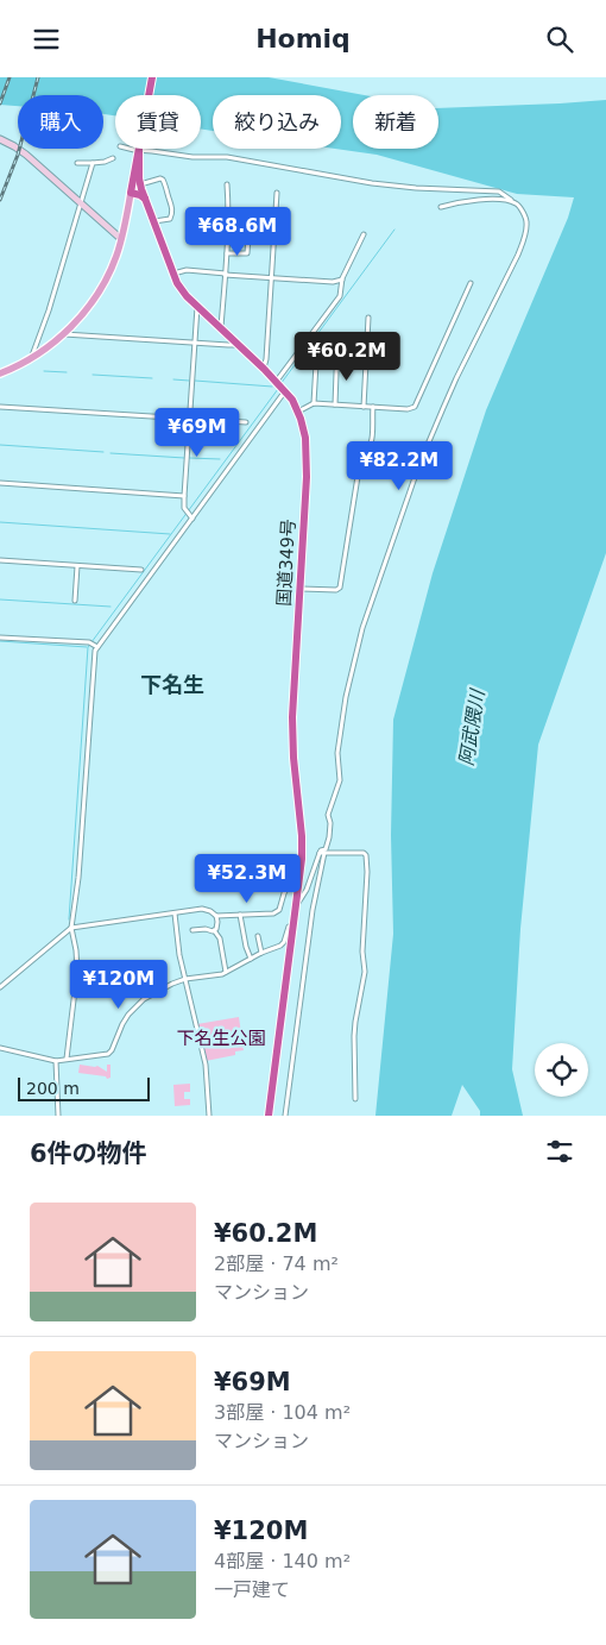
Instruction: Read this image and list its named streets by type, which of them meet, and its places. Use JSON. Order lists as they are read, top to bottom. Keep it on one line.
{"streets":{"highway":["国道349号"]},"districts":["下名生"],"water":["阿武隈川"],"parks":["下名生公園"],"scale_bar":"200 m","page":{"header":"Homiq","chip":["購入","賃貸","絞り込み","新着"],"price":["¥68.6M","¥60.2M","¥69M","¥82.2M","¥52.3M","¥120M"],"scale":"200 m","heading":"6件の物件","list":[{"name":"¥60.2M","note":"2部屋 · 74 m² · マンション"},{"name":"¥69M","note":"3部屋 · 104 m² · マンション"},{"name":"¥120M","note":"4部屋 · 140 m² · 一戸建て"}]}}
